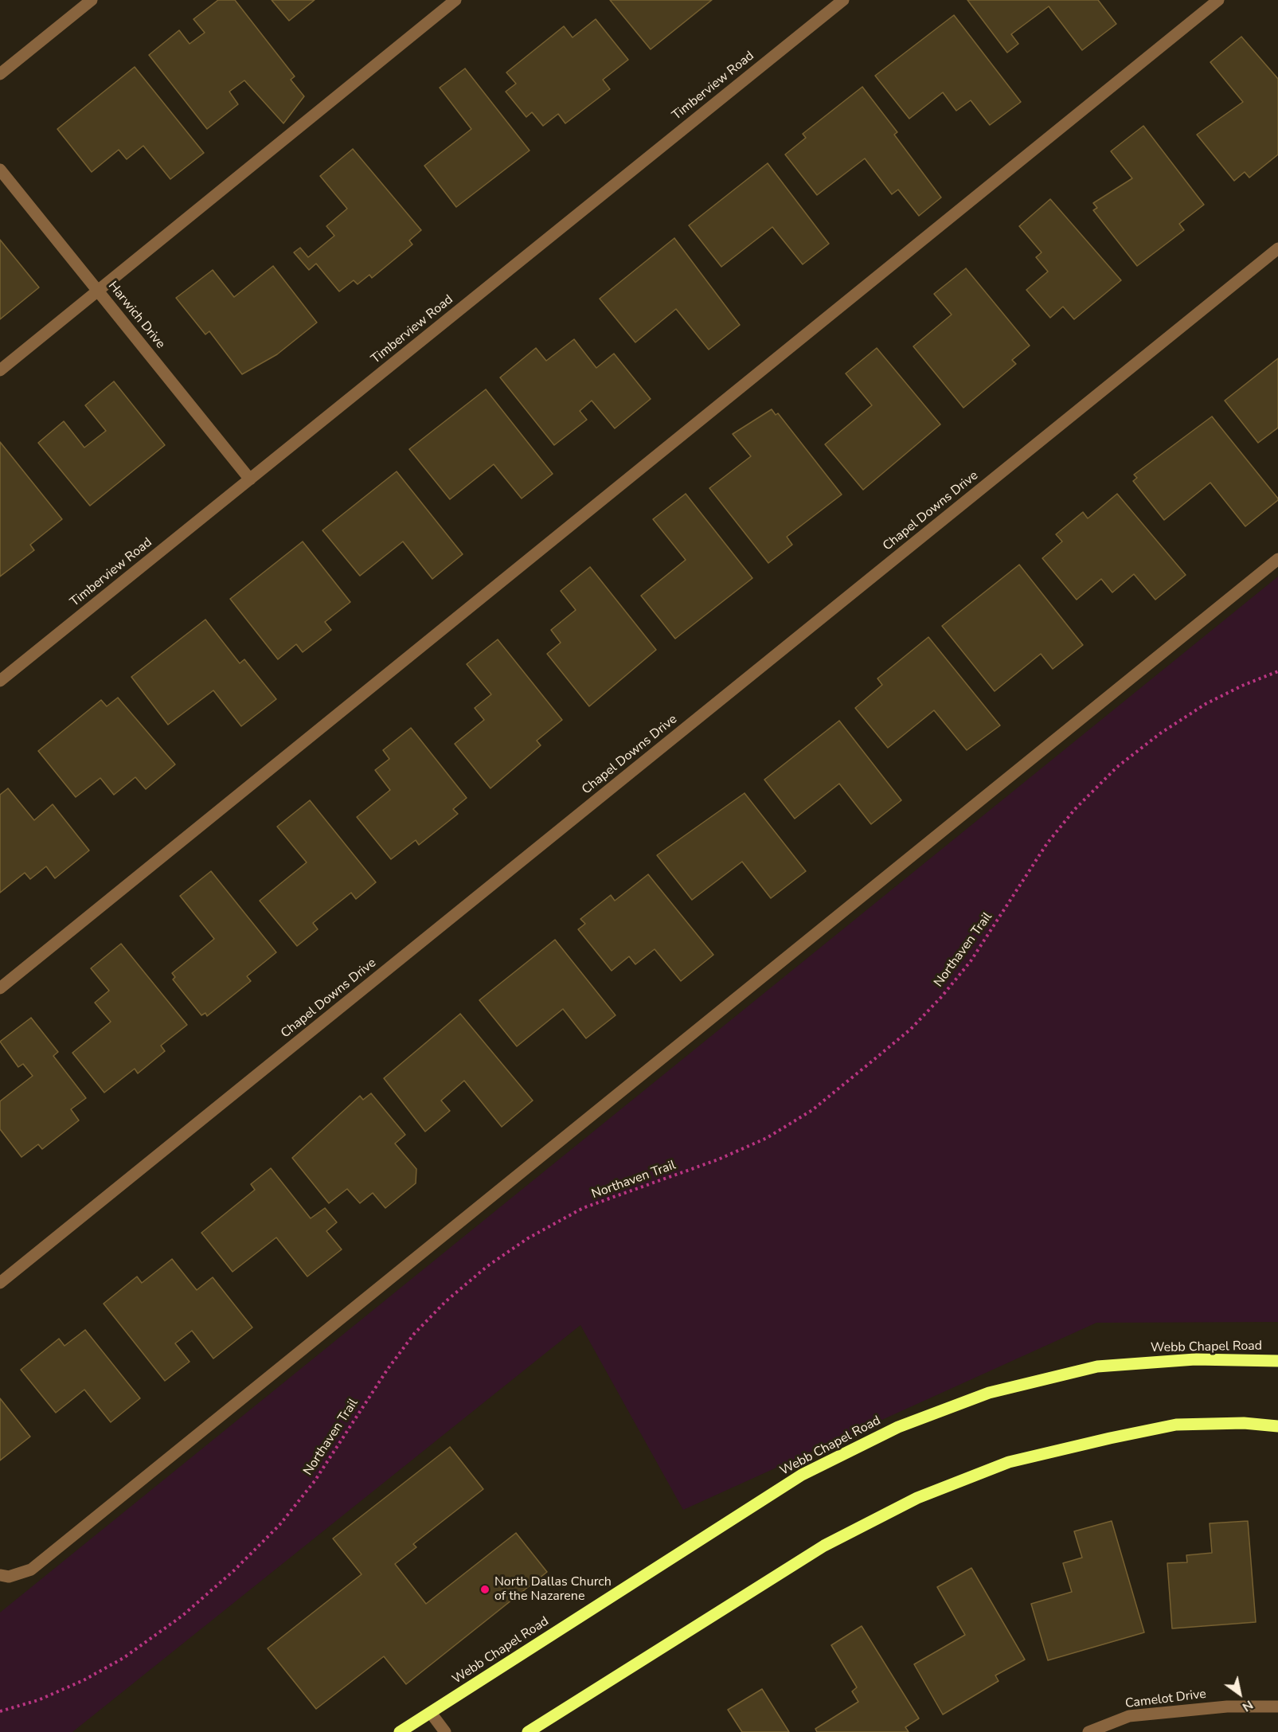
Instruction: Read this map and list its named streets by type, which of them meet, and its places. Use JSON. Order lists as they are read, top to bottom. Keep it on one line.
{"streets":{"main road":["Webb Chapel Road"],"street":["Timberview Road","Harwich Drive","Chapel Downs Drive","Camelot Drive"],"path":["Northaven Trail"]},"crossings":[["Timberview Road","Harwich Drive"]],"places":["North Dallas Church of the Nazarene"],"north":"bottom right"}
